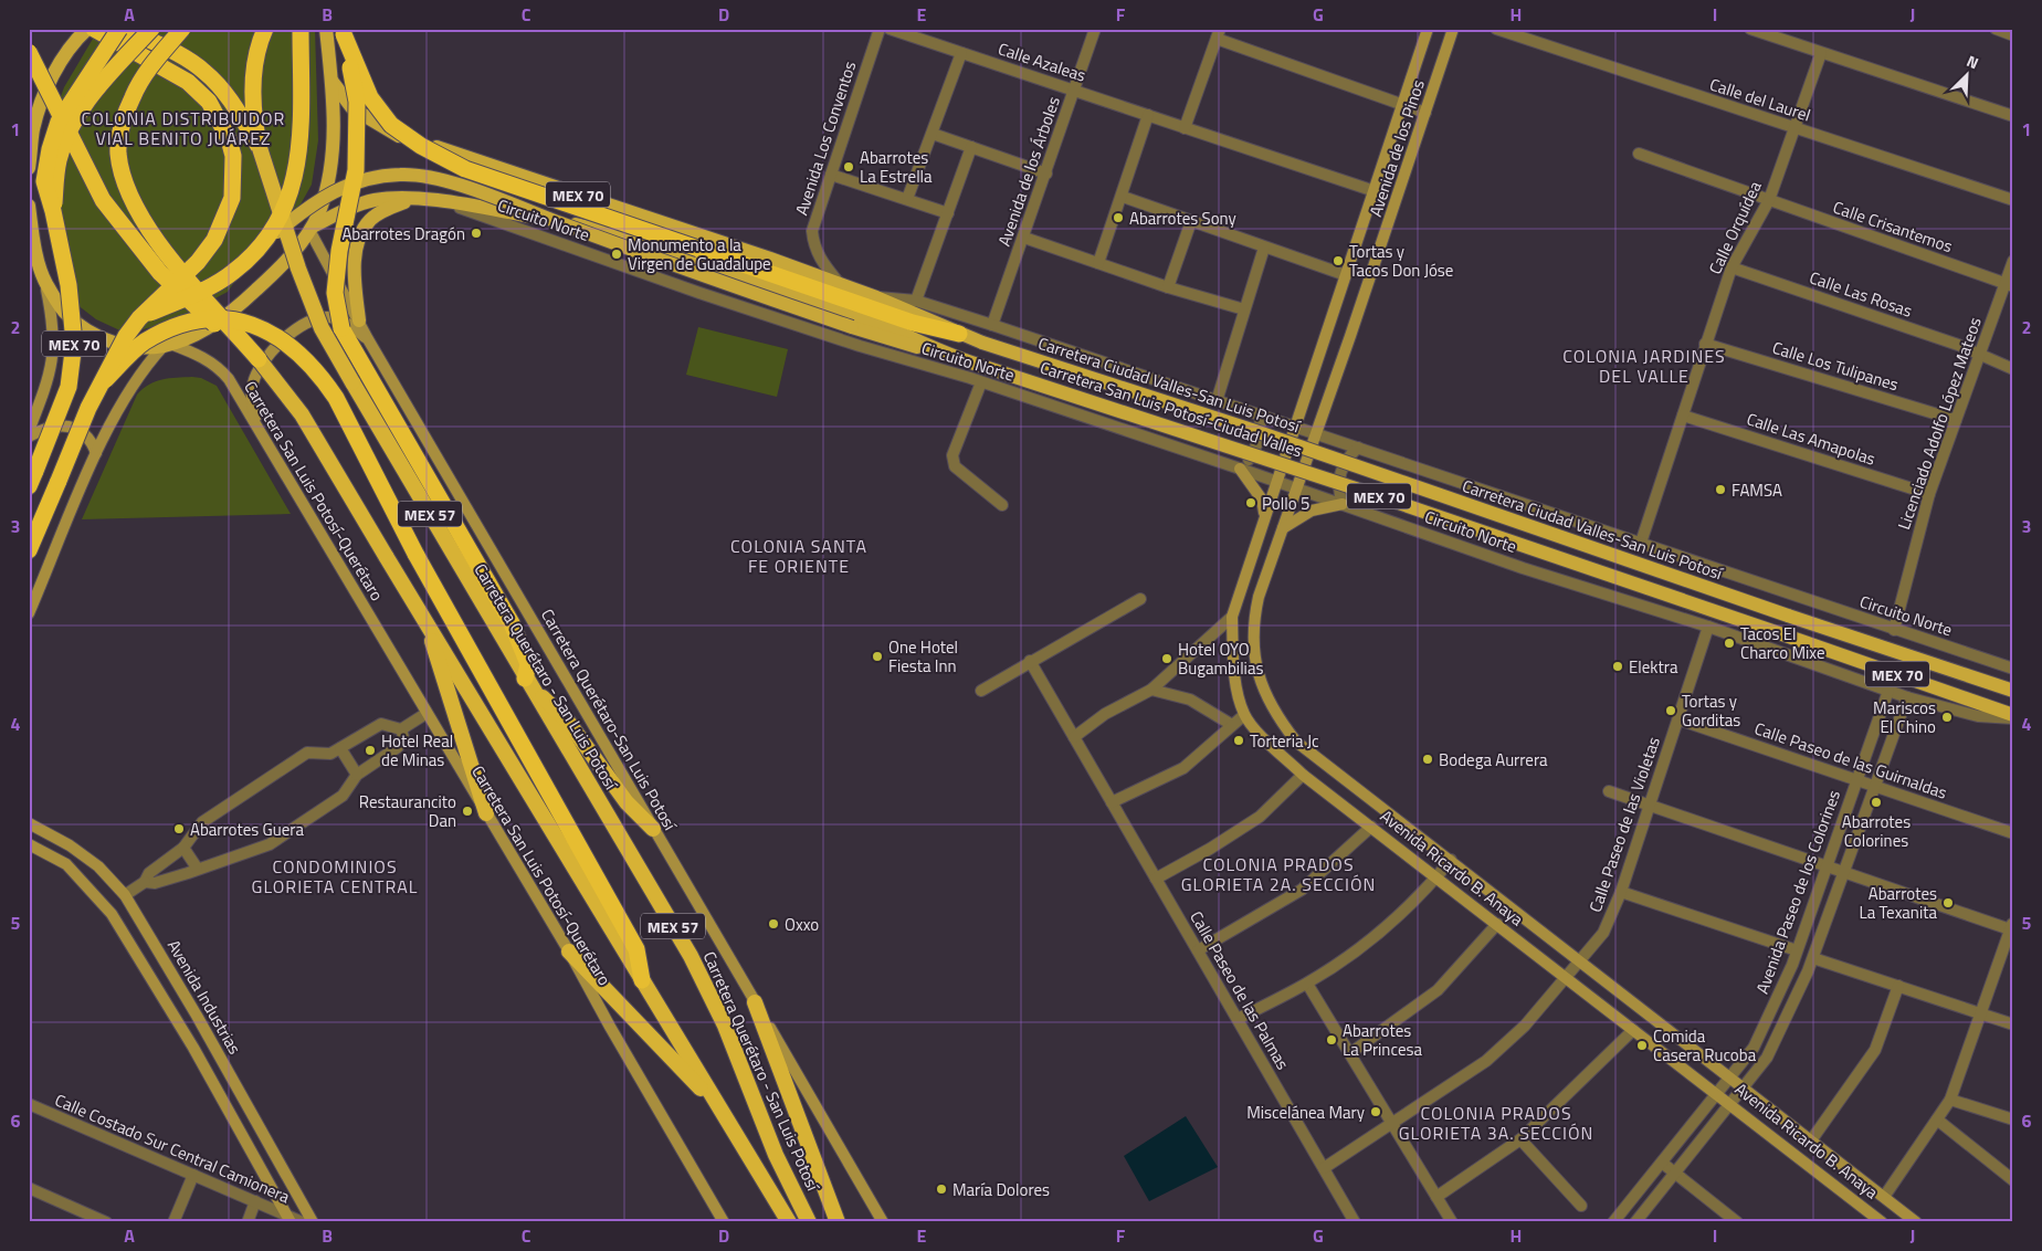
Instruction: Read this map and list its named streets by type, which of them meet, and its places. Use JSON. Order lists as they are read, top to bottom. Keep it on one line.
{"streets":{"highway":["MEX 70","MEX 57","Carretera Querétaro - San Luis Potosí"],"main road":["Avenida de los Pinos","Carretera Ciudad Valles-San Luis Potosí","Carretera San Luis Potosí-Ciudad Valles","Carretera San Luis Potosí-Querétaro","Carretera Querétaro-San Luis Potosí","Avenida Ricardo B. Anaya","Avenida Industrias"],"street":["Calle Azaleas","Calle del Laurel","Avenida Los Conventos","Avenida de los Árboles","Circuito Norte","Calle Crisantemos","Calle Orquídea","Calle Las Rosas","Calle Los Tulipanes","Licenciado Adolfo López Mateos","Calle Las Amapolas","Calle Paseo de las Guirnaldas","Calle Paseo de las Violetas","Avenida Paseo de los Colorines","Calle Paseo de las Palmas","Calle Costado Sur Central Camionera"]},"crossings":[["Calle Azaleas","Avenida de los Pinos"],["Calle Azaleas","Avenida de los Árboles"],["Calle del Laurel","Calle Orquídea"],["Avenida Los Conventos","Carretera Ciudad Valles-San Luis Potosí"],["Avenida de los Pinos","Circuito Norte"],["Avenida de los Pinos","Avenida Ricardo B. Anaya"],["Avenida de los Árboles","Circuito Norte"],["Circuito Norte","Calle Orquídea"],["Circuito Norte","Carretera Ciudad Valles-San Luis Potosí"],["Circuito Norte","Carretera San Luis Potosí-Ciudad Valles"],["Circuito Norte","Licenciado Adolfo López Mateos"],["Circuito Norte","Calle Paseo de las Violetas"],["Circuito Norte","Avenida Ricardo B. Anaya"],["Circuito Norte","Avenida Paseo de los Colorines"],["Calle Crisantemos","Calle Orquídea"],["Calle Crisantemos","Licenciado Adolfo López Mateos"],["Calle Orquídea","Calle Las Rosas"],["Calle Orquídea","Calle Los Tulipanes"],["Calle Orquídea","Calle Las Amapolas"],["Calle Las Rosas","Licenciado Adolfo López Mateos"],["Calle Los Tulipanes","Licenciado Adolfo López Mateos"],["Carretera San Luis Potosí-Ciudad Valles","Carretera Querétaro-San Luis Potosí"],["Licenciado Adolfo López Mateos","Calle Las Amapolas"],["Calle Paseo de las Guirnaldas","Calle Paseo de las Violetas"],["Calle Paseo de las Guirnaldas","Avenida Paseo de los Colorines"],["Calle Paseo de las Violetas","Avenida Ricardo B. Anaya"],["Calle Paseo de las Violetas","Calle Paseo de las Palmas"],["Avenida Ricardo B. Anaya","Avenida Paseo de los Colorines"],["Avenida Industrias","Calle Costado Sur Central Camionera"]],"districts":["COLONIA DISTRIBUIDOR VIAL BENITO JUÁREZ","COLONIA JARDINES DEL VALLE","COLONIA SANTA FE ORIENTE","COLONIA PRADOS GLORIETA 2A. SECCIÓN","CONDOMINIOS GLORIETA CENTRAL","COLONIA PRADOS GLORIETA 3A. SECCIÓN"],"places":["Abarrotes La Estrella","Abarrotes Sony","Abarrotes Dragón","Monumento a la Virgen de Guadalupe","Tortas y Tacos Don Jóse","FAMSA","Pollo 5","Tacos El Charco Mixe","One Hotel Fiesta Inn","Hotel OYO Bugambilias","Elektra","Tortas y Gorditas","Mariscos El Chino","Torteria Jc","Hotel Real de Minas","Bodega Aurrera","Abarrotes Colorines","Restaurancito Dan","Abarrotes Guera","Abarrotes La Texanita","Oxxo","Abarrotes La Princesa","Comida Casera Rucoba","Miscelánea Mary","María Dolores"],"north":"top right","grid":{"columns":["A","B","C","D","E","F","G","H","I","J"],"rows":["1","2","3","4","5","6"]}}
